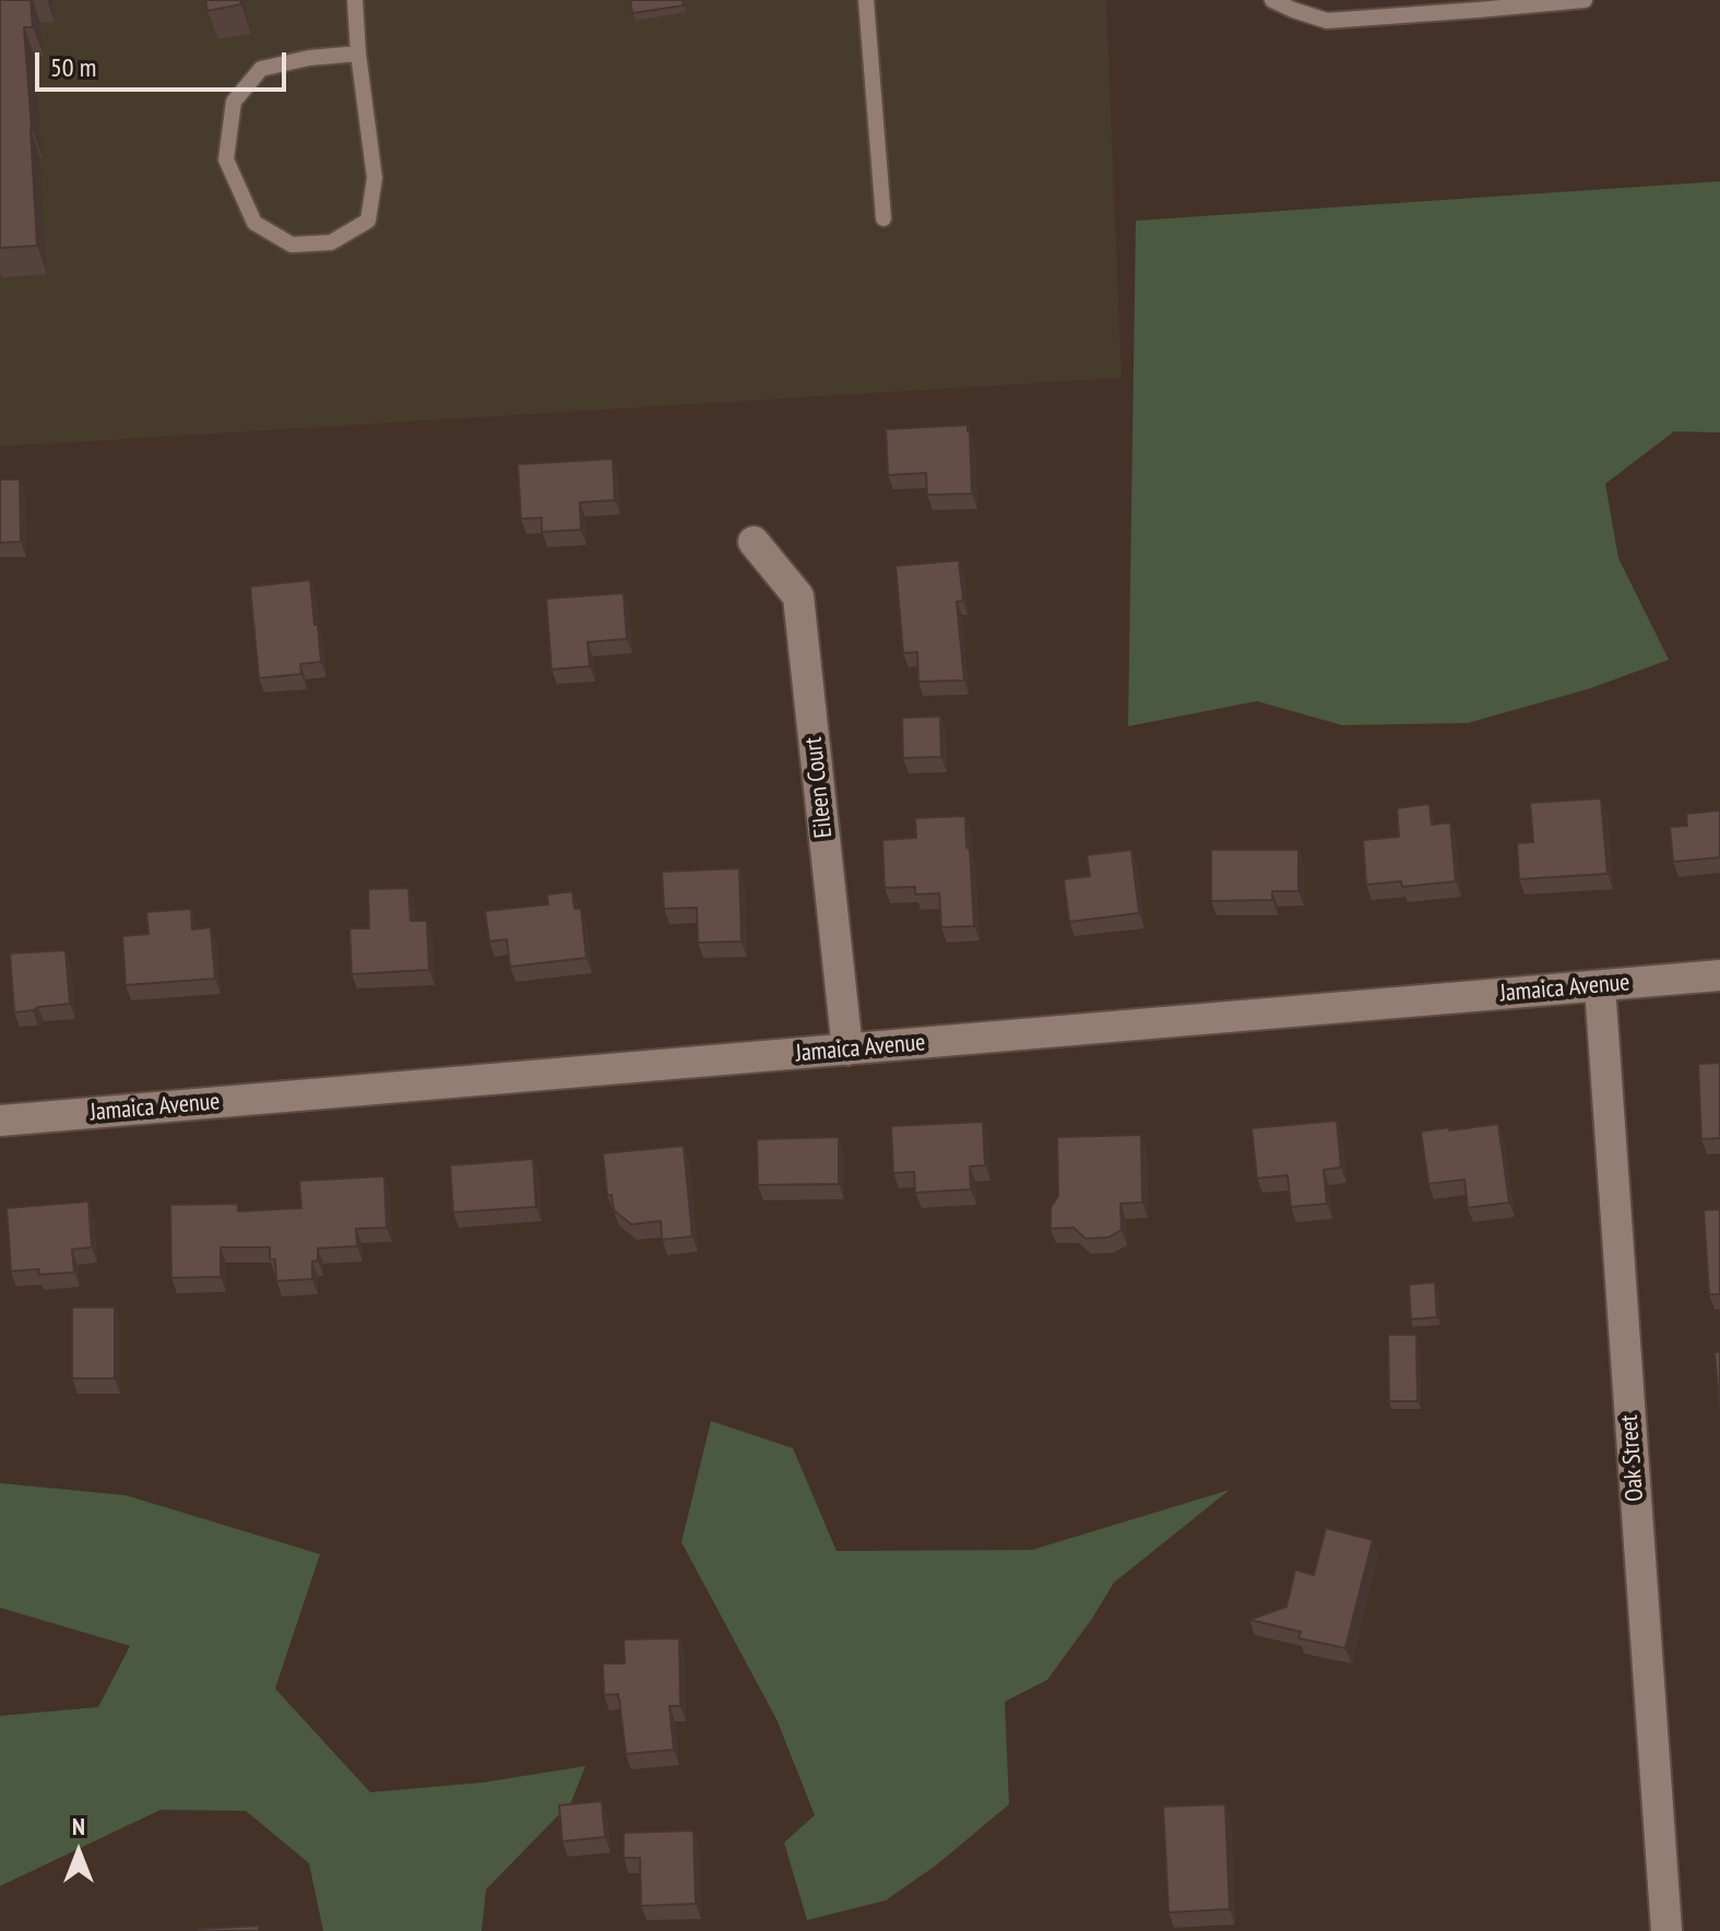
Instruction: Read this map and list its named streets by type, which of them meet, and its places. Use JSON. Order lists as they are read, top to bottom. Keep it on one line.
{"streets":{"street":["Eileen Court","Jamaica Avenue","Oak Street"]},"crossings":[["Eileen Court","Jamaica Avenue"],["Jamaica Avenue","Oak Street"]],"scale_bar":"50 m","north":"top"}
